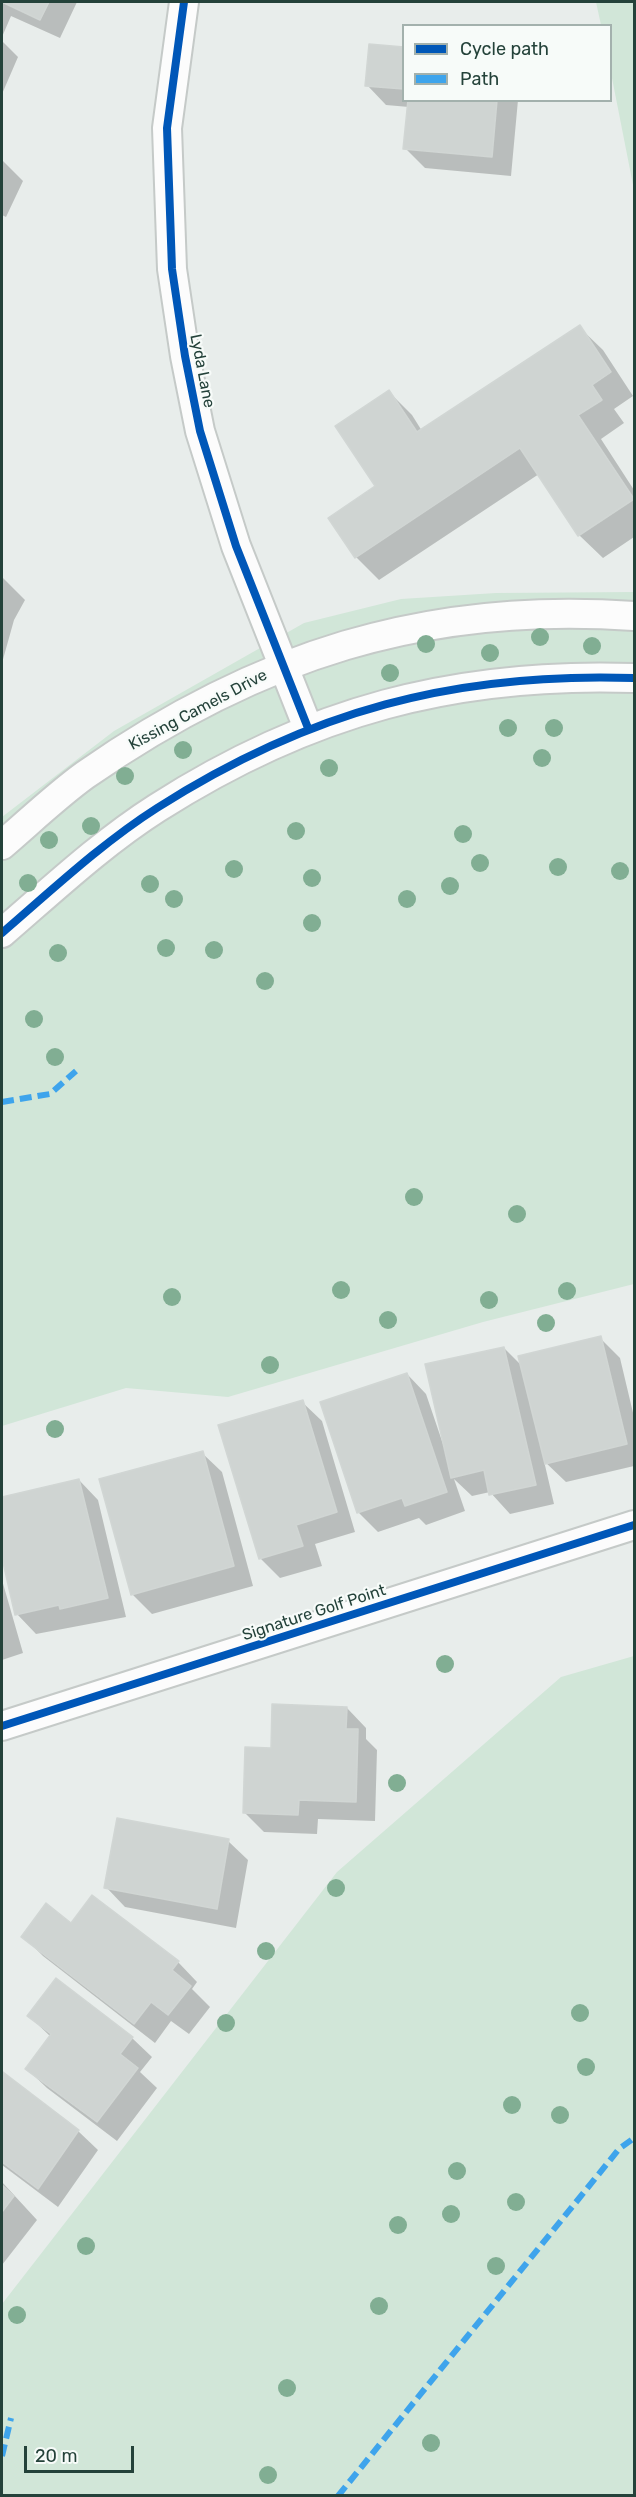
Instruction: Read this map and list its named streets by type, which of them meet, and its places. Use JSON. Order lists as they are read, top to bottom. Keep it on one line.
{"streets":{"street":["Lyda Lane","Kissing Camels Drive","Signature Golf Point"]},"crossings":[["Lyda Lane","Kissing Camels Drive"]],"legend":["Cycle path","Path"],"scale_bar":"20 m"}
